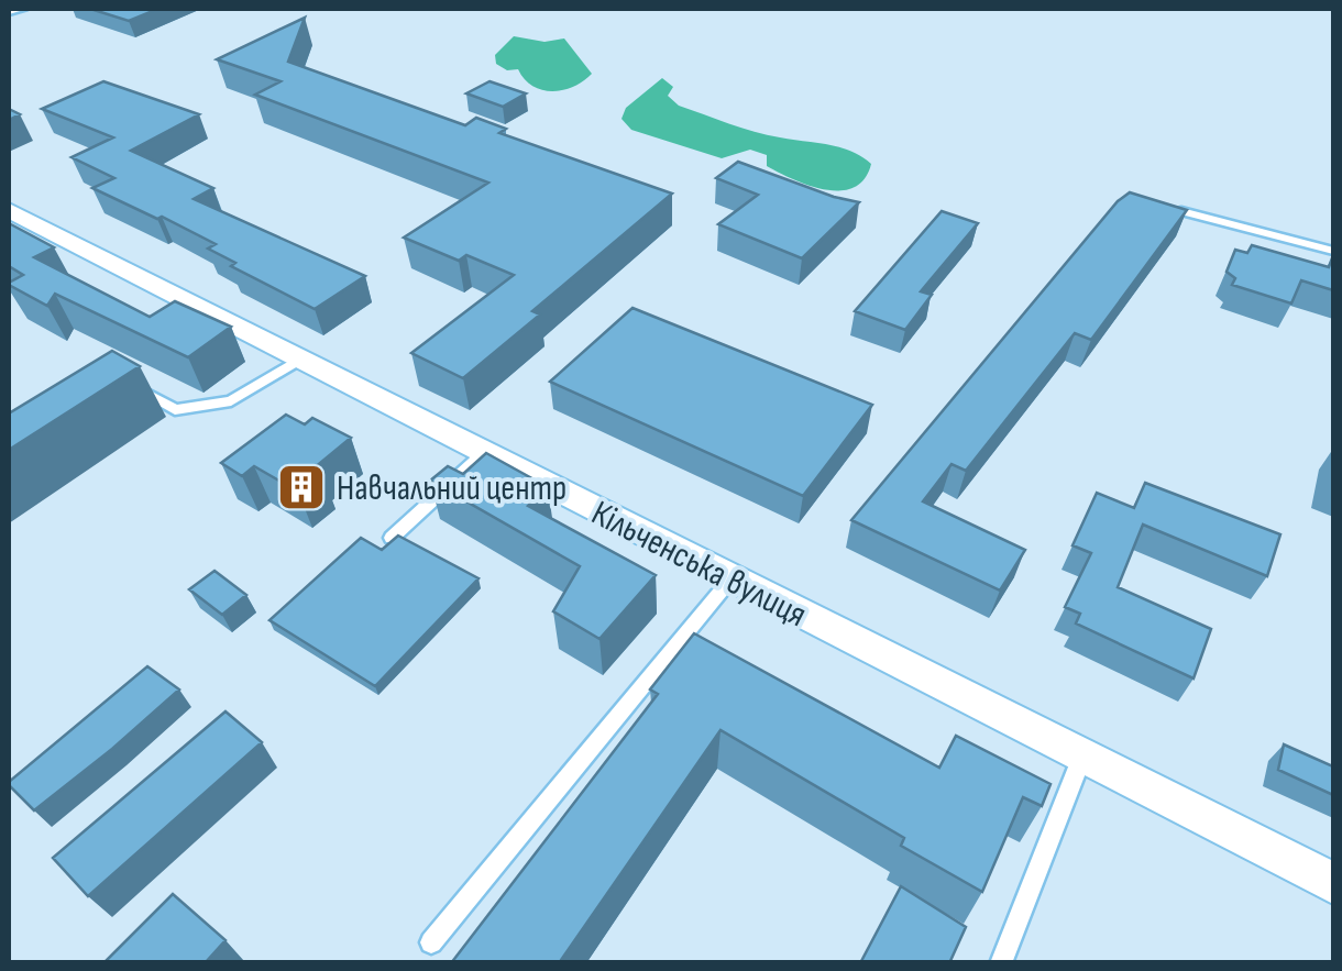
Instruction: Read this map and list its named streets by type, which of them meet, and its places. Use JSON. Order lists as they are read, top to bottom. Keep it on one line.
{"streets":{"street":["Кільченська вулиця"]},"places":{"building":["Навчальний центр"]}}
